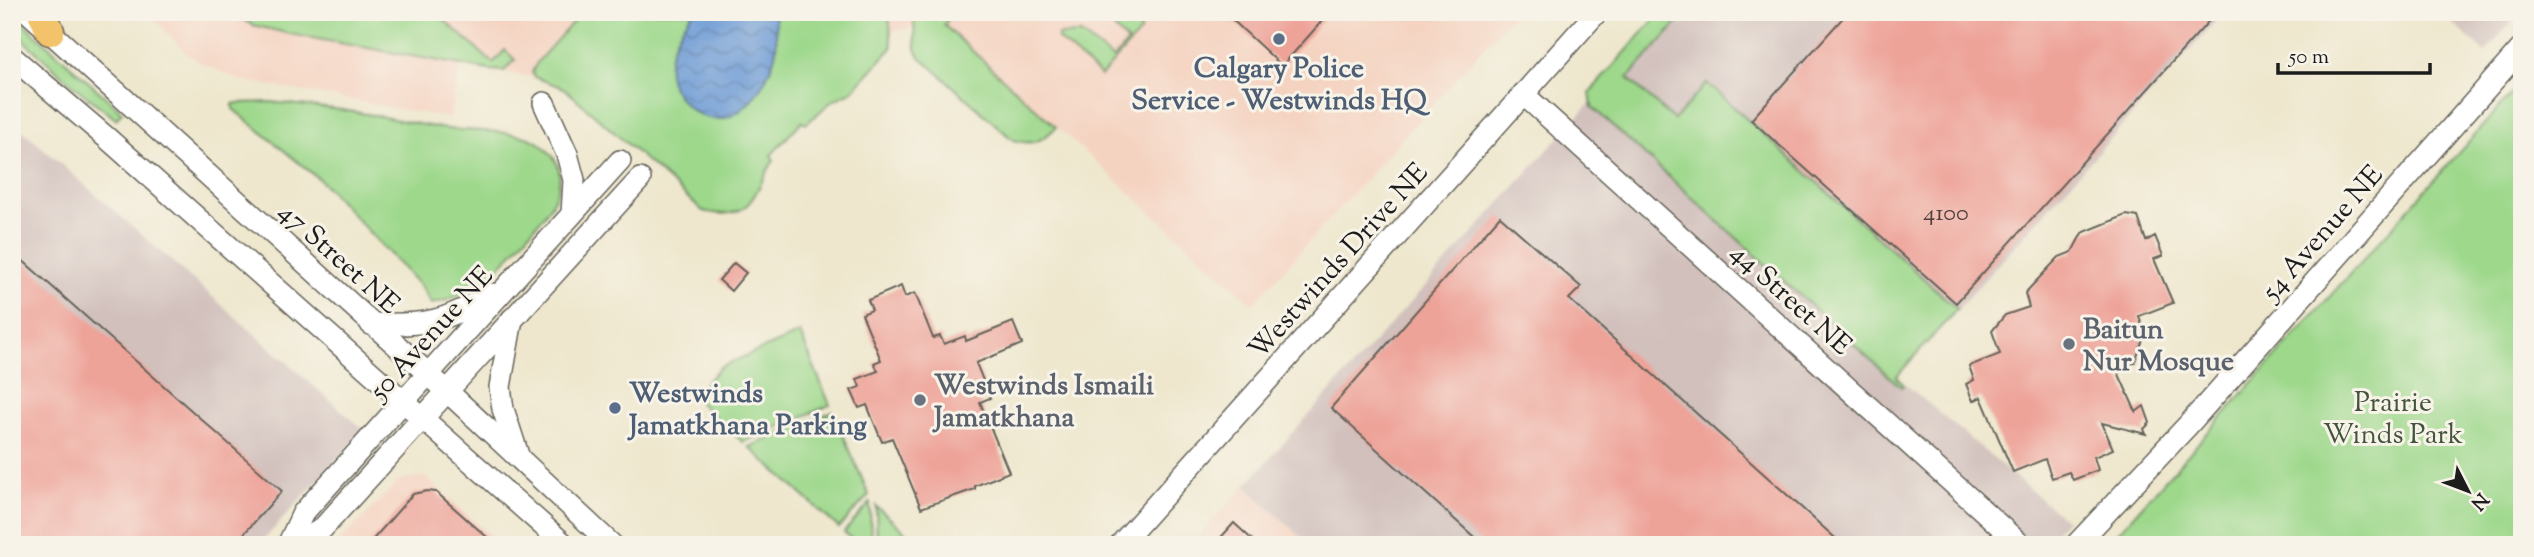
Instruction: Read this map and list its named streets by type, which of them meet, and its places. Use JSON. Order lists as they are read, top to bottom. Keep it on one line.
{"streets":{"street":["54 Avenue NE","47 Street NE","Westwinds Drive NE","44 Street NE","50 Avenue NE"]},"crossings":[["47 Street NE","50 Avenue NE"],["Westwinds Drive NE","44 Street NE"]],"parks":["Prairie Winds Park"],"places":["Calgary Police Service - Westwinds HQ","Baitun Nur Mosque","Westwinds Ismaili Jamatkhana","Westwinds Jamatkhana Parking"],"house_numbers":["4100"],"scale_bar":"50 m","north":"bottom right"}
